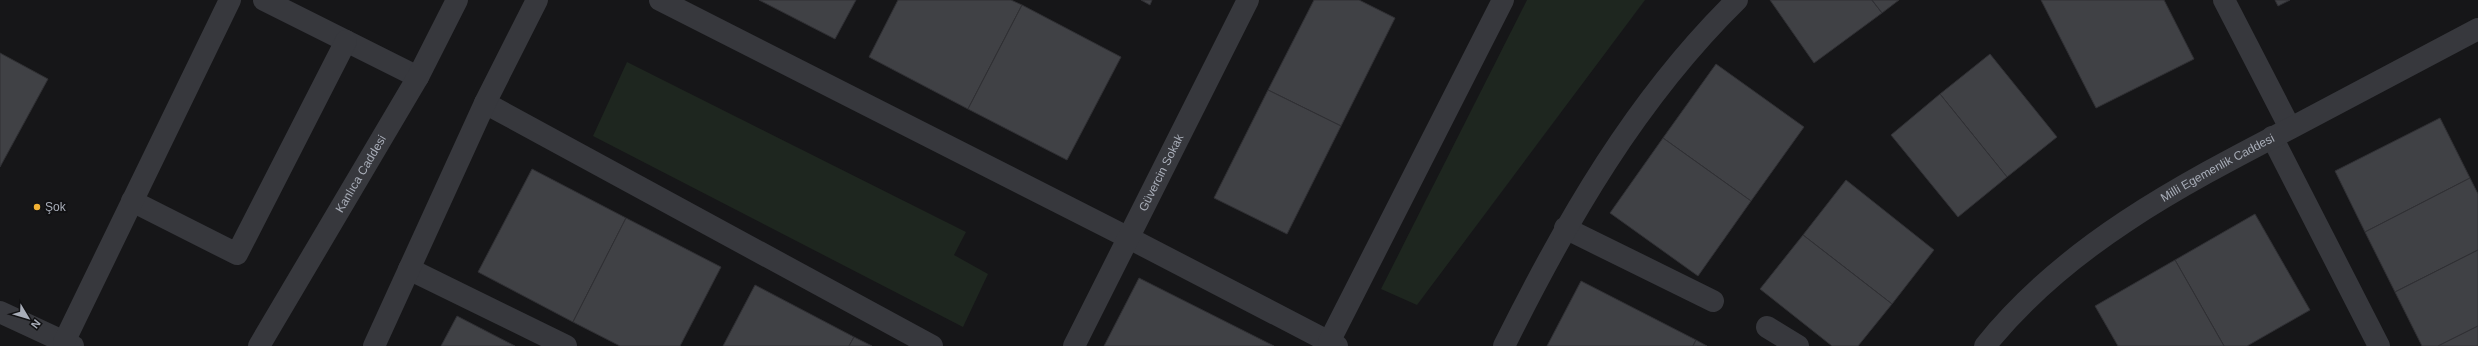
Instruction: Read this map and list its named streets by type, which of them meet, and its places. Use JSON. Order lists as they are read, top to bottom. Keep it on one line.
{"streets":{"street":["Milli Egemenlik Caddesi","Güvercin Sokak","Kanlıca Caddesi"]},"places":["Şok"],"north":"bottom right"}
